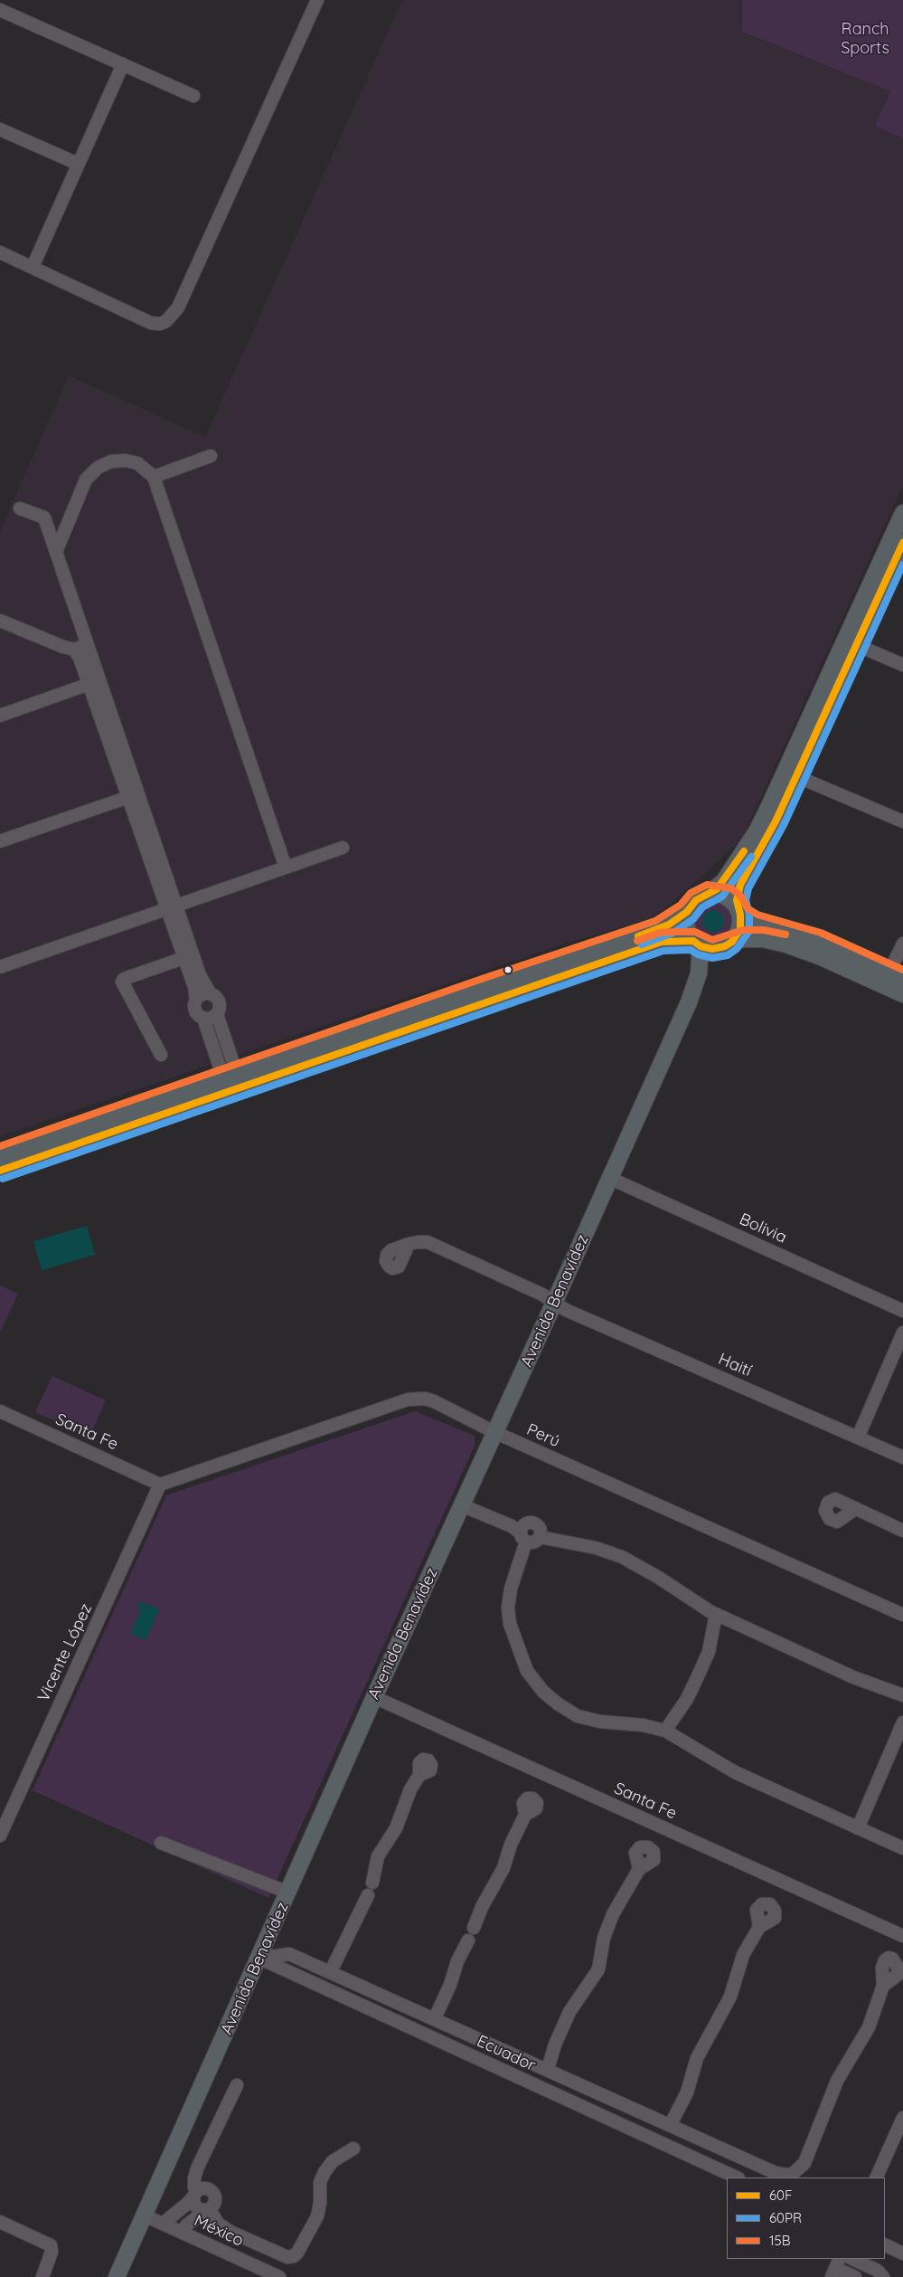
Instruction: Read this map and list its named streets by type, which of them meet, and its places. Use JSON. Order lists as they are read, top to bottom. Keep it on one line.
{"streets":{"main road":["Avenida Benavídez"],"street":["Bolivia","Haití","Santa Fe","Perú","Vicente López","Ecuador","México"]},"crossings":[["Bolivia","Avenida Benavídez"],["Avenida Benavídez","Haití"],["Avenida Benavídez","Santa Fe"],["Avenida Benavídez","Perú"],["Avenida Benavídez","Ecuador"],["Avenida Benavídez","México"],["Santa Fe","Perú"],["Santa Fe","Vicente López"],["Perú","Vicente López"]],"parks":["Ranch Sports"],"lines":["transit line 60F","transit line 60PR","transit line 15B"],"legend":["60F","60PR","15B"]}
